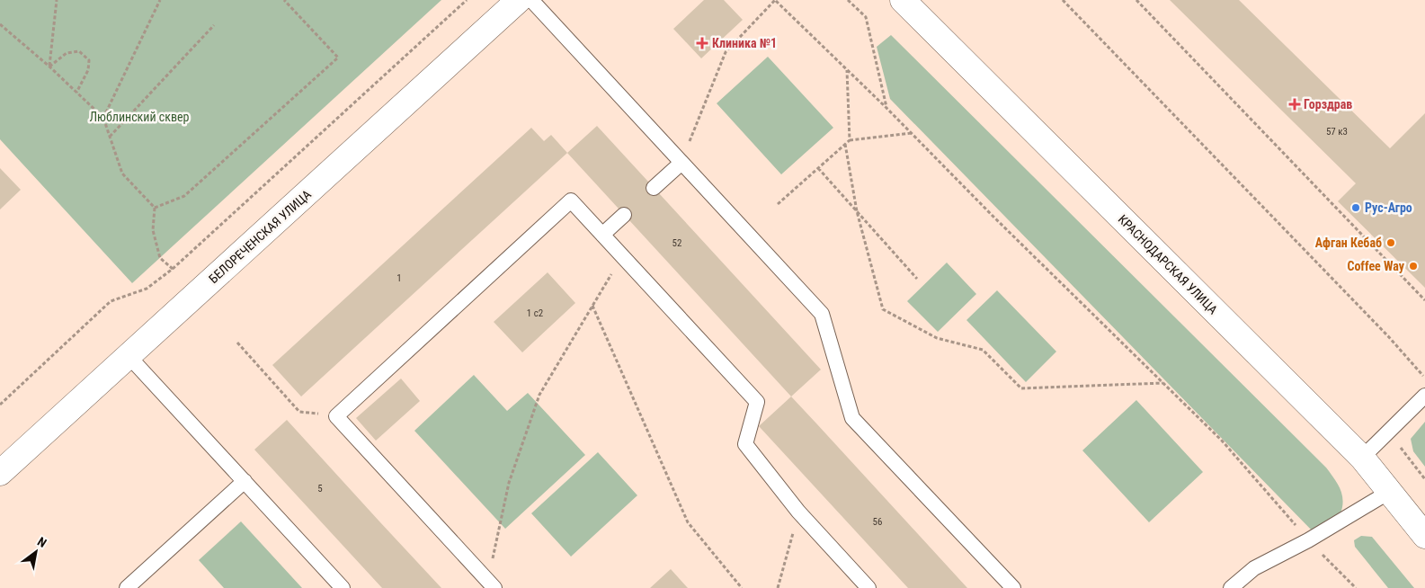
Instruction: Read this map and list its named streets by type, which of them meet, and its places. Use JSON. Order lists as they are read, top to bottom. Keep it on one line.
{"streets":{"street":["БЕЛОРЕЧЕНСКАЯ УЛИЦА","КРАСНОДАРСКАЯ УЛИЦА"]},"parks":["Люблинский сквер"],"places":{"health":["Клиника №1","Горздрав"],"other":["Рус-Агро","Афган Кебаб","Coffee Way"]},"house_numbers":["57 к3","52","1","1 с2","5","56"],"north":"top right"}
